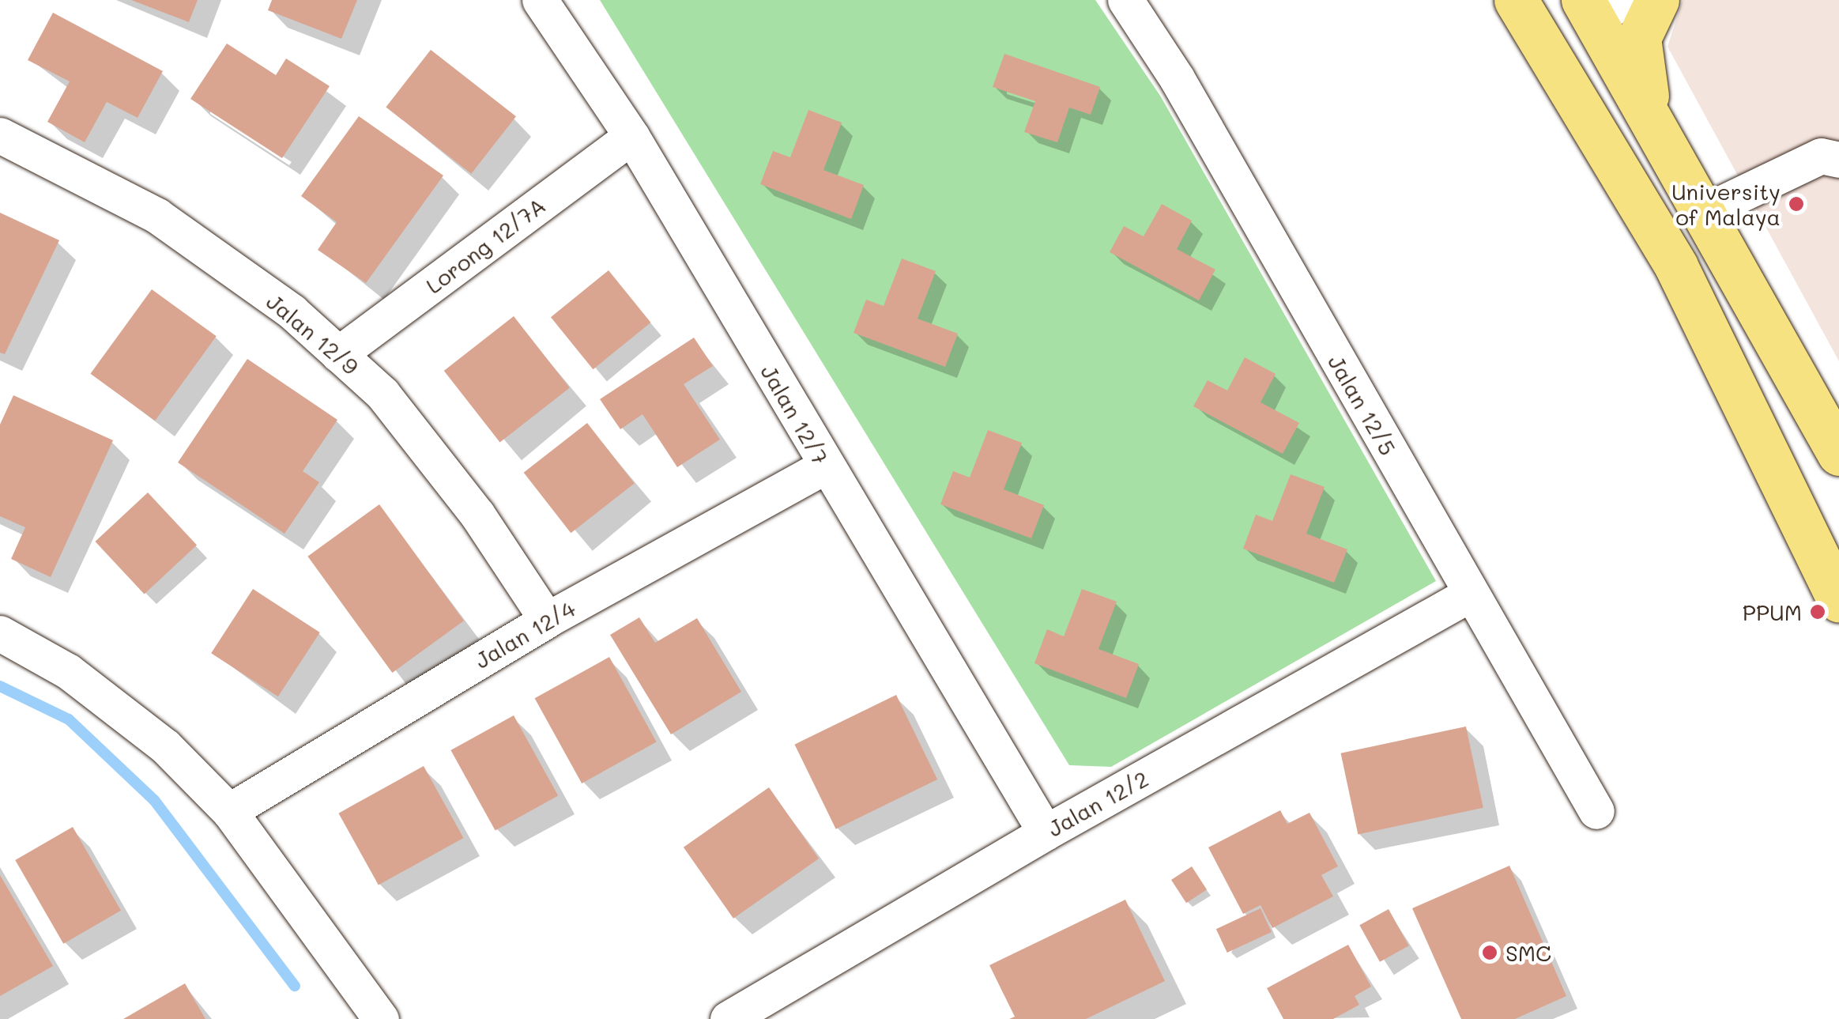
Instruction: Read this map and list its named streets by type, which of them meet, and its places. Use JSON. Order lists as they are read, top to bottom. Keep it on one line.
{"streets":{"street":["Lorong 12/7A","Jalan 12/9","Jalan 12/5","Jalan 12/7","Jalan 12/4","Jalan 12/2"]},"crossings":[["Lorong 12/7A","Jalan 12/9"],["Lorong 12/7A","Jalan 12/7"],["Jalan 12/9","Jalan 12/4"],["Jalan 12/5","Jalan 12/2"],["Jalan 12/7","Jalan 12/4"],["Jalan 12/7","Jalan 12/2"]],"places":["University of Malaya","PPUM","SMC"]}
